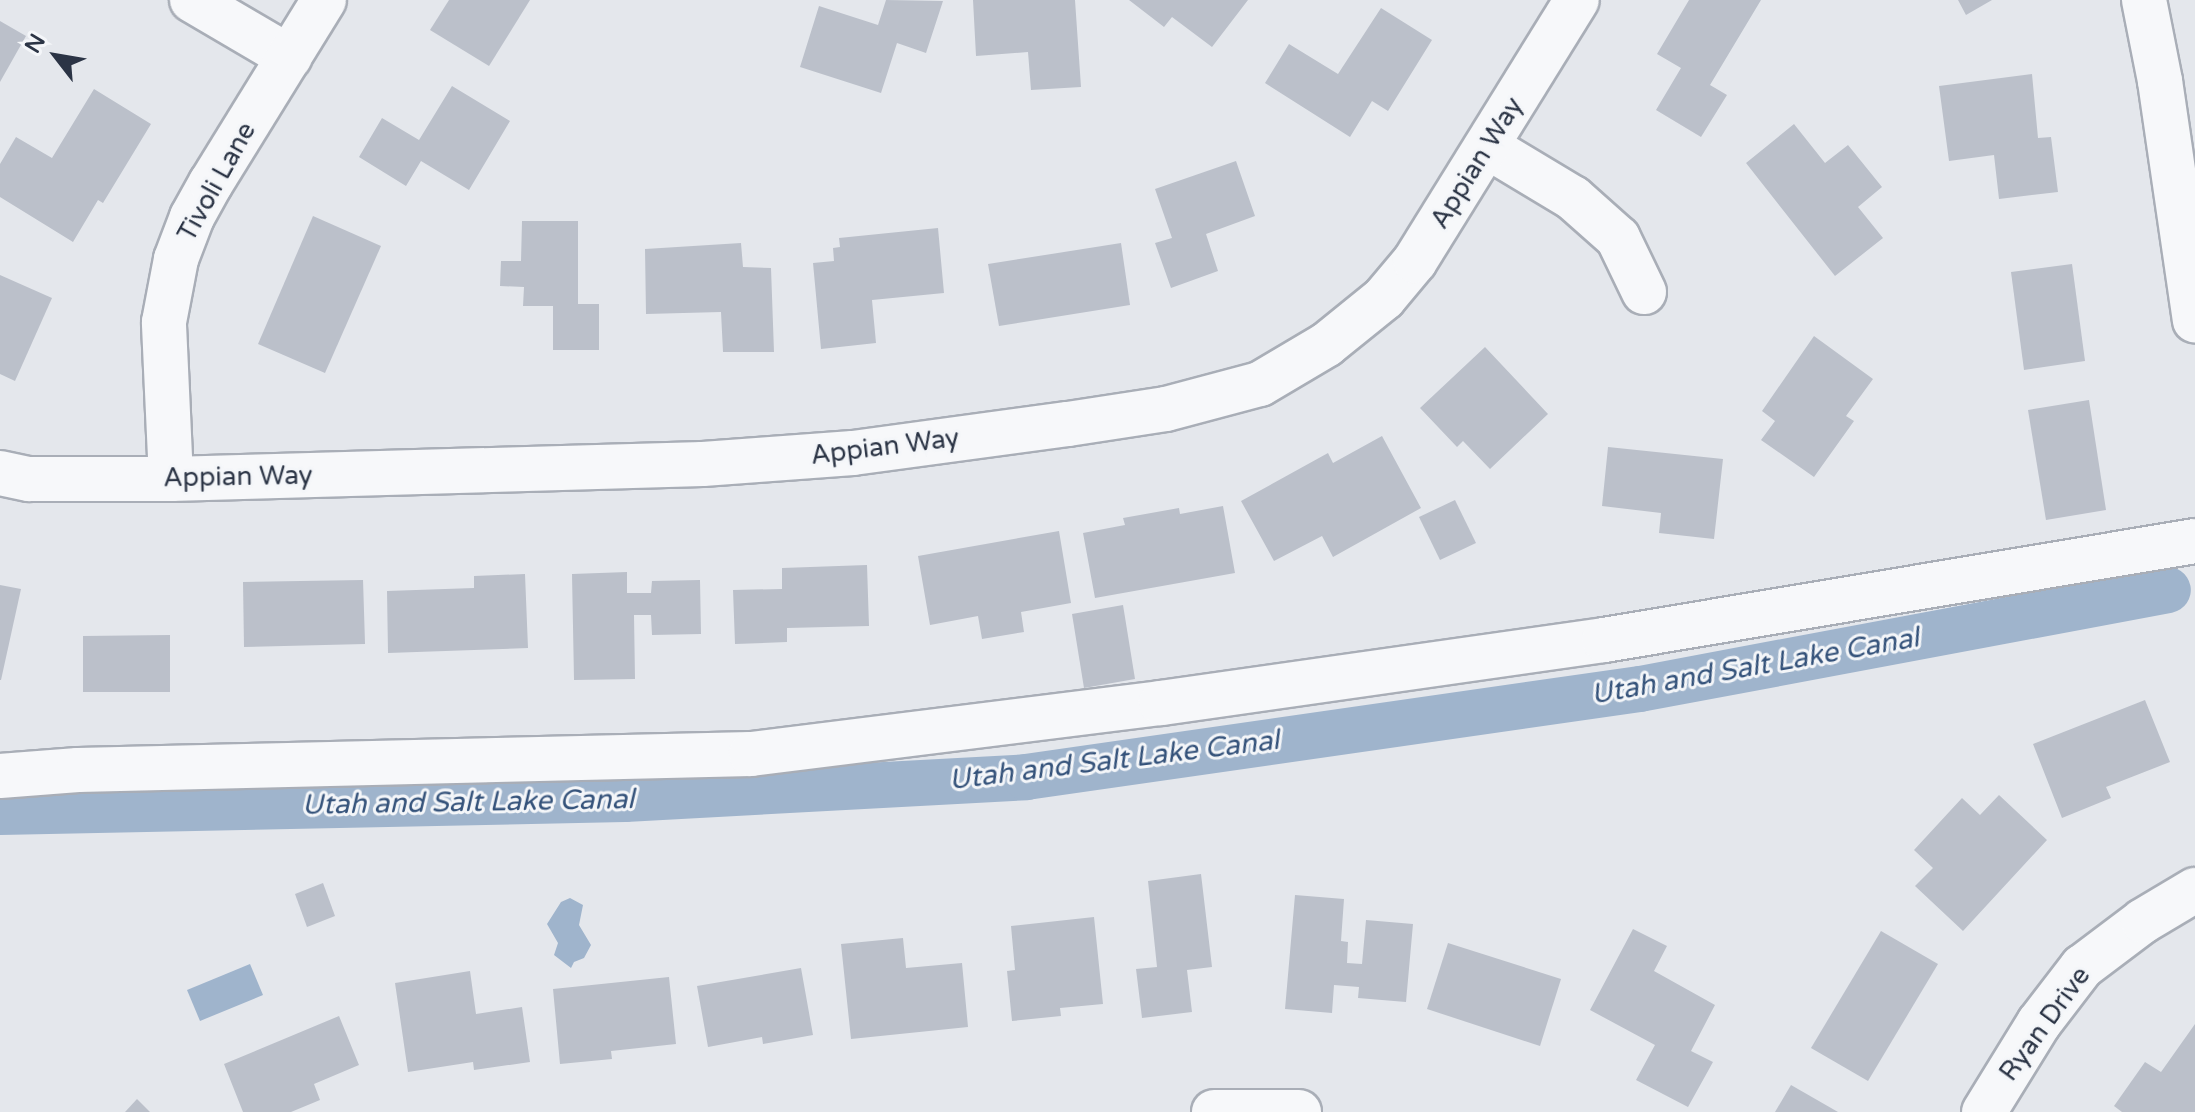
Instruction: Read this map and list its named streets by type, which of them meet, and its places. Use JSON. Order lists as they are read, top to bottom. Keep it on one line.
{"streets":{"street":["Appian Way","Tivoli Lane","Ryan Drive"]},"crossings":[["Appian Way","Tivoli Lane"]],"water":["Utah and Salt Lake Canal"],"north":"top left"}
